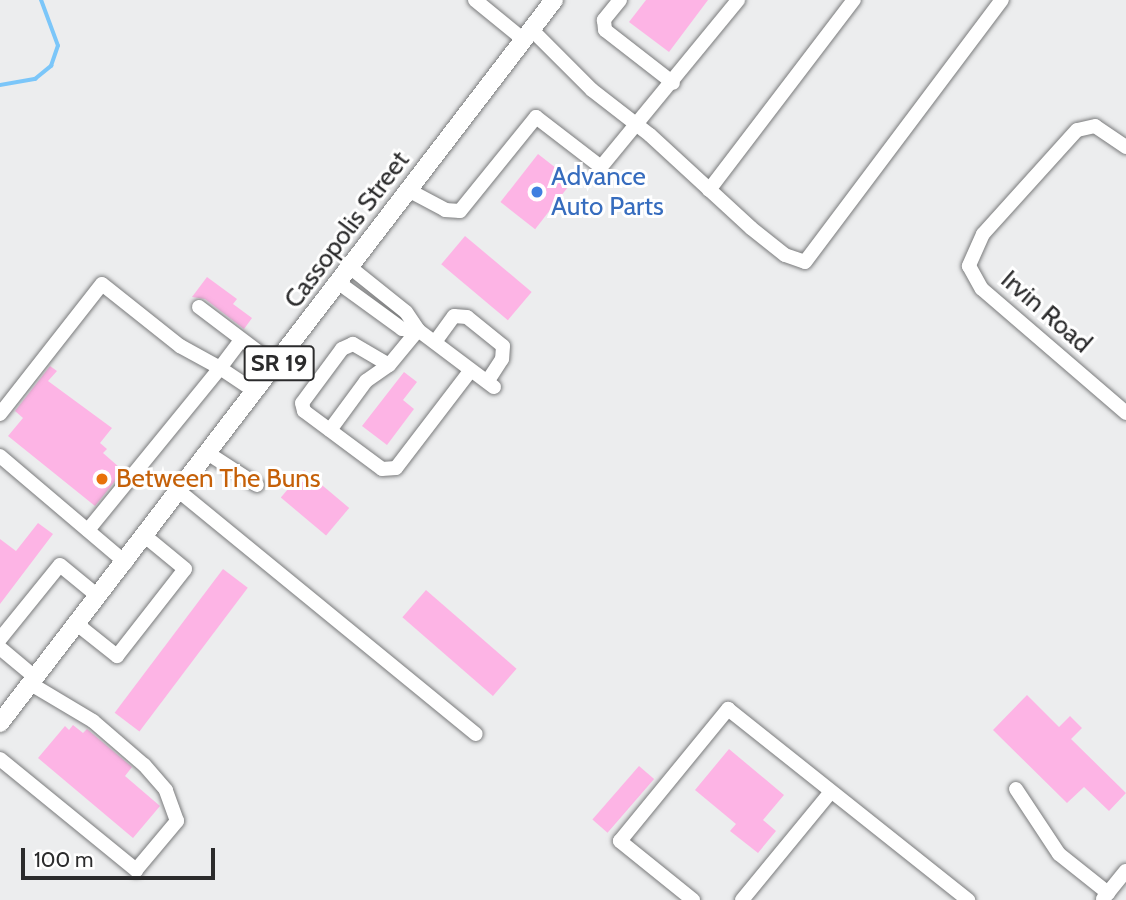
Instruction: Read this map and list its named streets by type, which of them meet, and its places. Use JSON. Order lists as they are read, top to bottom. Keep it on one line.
{"streets":{"main road":["Cassopolis Street","SR 19"],"street":["Irvin Road"]},"places":["Advance Auto Parts","Between The Buns"],"scale_bar":"100 m"}
